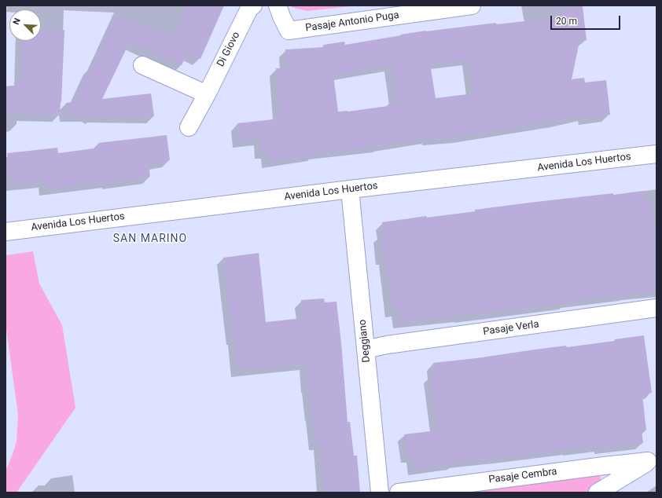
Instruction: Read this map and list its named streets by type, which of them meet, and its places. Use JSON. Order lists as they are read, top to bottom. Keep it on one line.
{"streets":{"street":["Pasaje Antonio Puga","Di Giovo","Avenida Los Huertos","Pasaje Verla","Deggiano","Pasaje Cembra"]},"crossings":[["Avenida Los Huertos","Deggiano"],["Pasaje Verla","Deggiano"]],"districts":["SAN MARINO"],"scale_bar":"20 m","north":"top left"}
